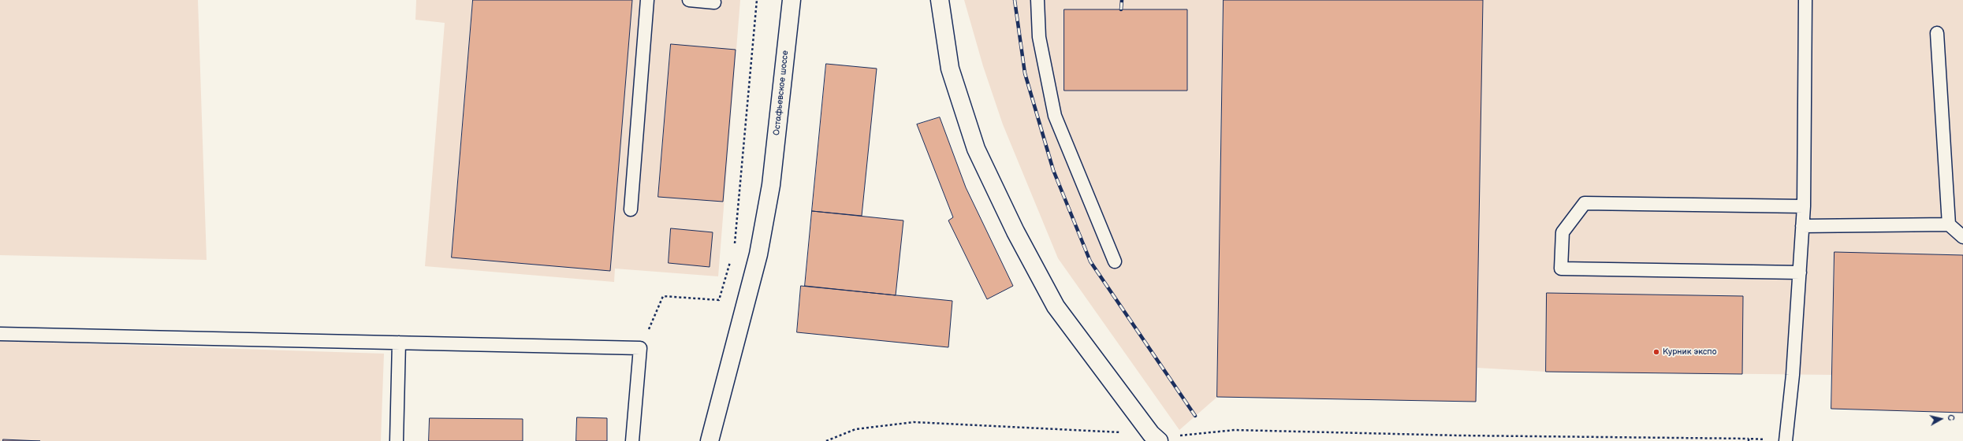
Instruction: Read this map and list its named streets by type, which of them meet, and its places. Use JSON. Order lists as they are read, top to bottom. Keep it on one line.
{"streets":{"street":["Остафьевское шоссе"]},"places":["Курник экспо"],"north":"right"}
